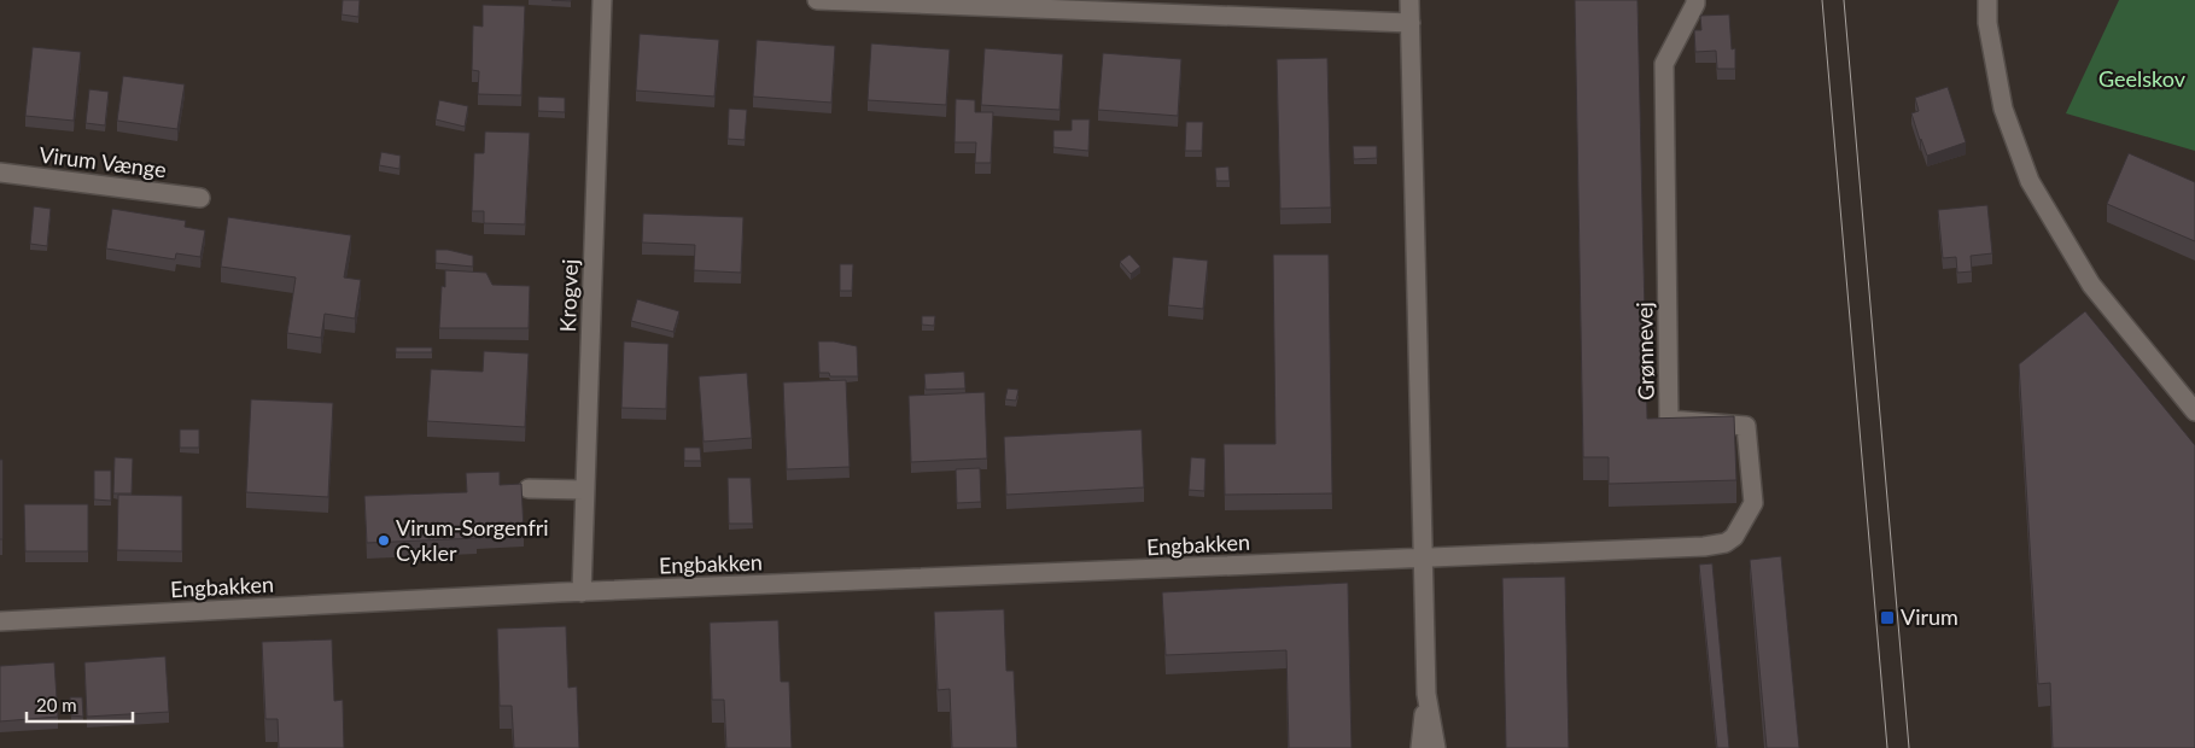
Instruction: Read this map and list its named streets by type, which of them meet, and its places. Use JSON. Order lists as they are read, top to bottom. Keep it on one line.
{"streets":{"street":["Virum Vænge","Krogvej","Grønnevej","Engbakken"]},"crossings":[["Krogvej","Engbakken"],["Grønnevej","Engbakken"]],"parks":["Geelskov"],"places":{"other":["Virum-Sorgenfri Cykler"],"transit":["Virum"]},"scale_bar":"20 m"}
